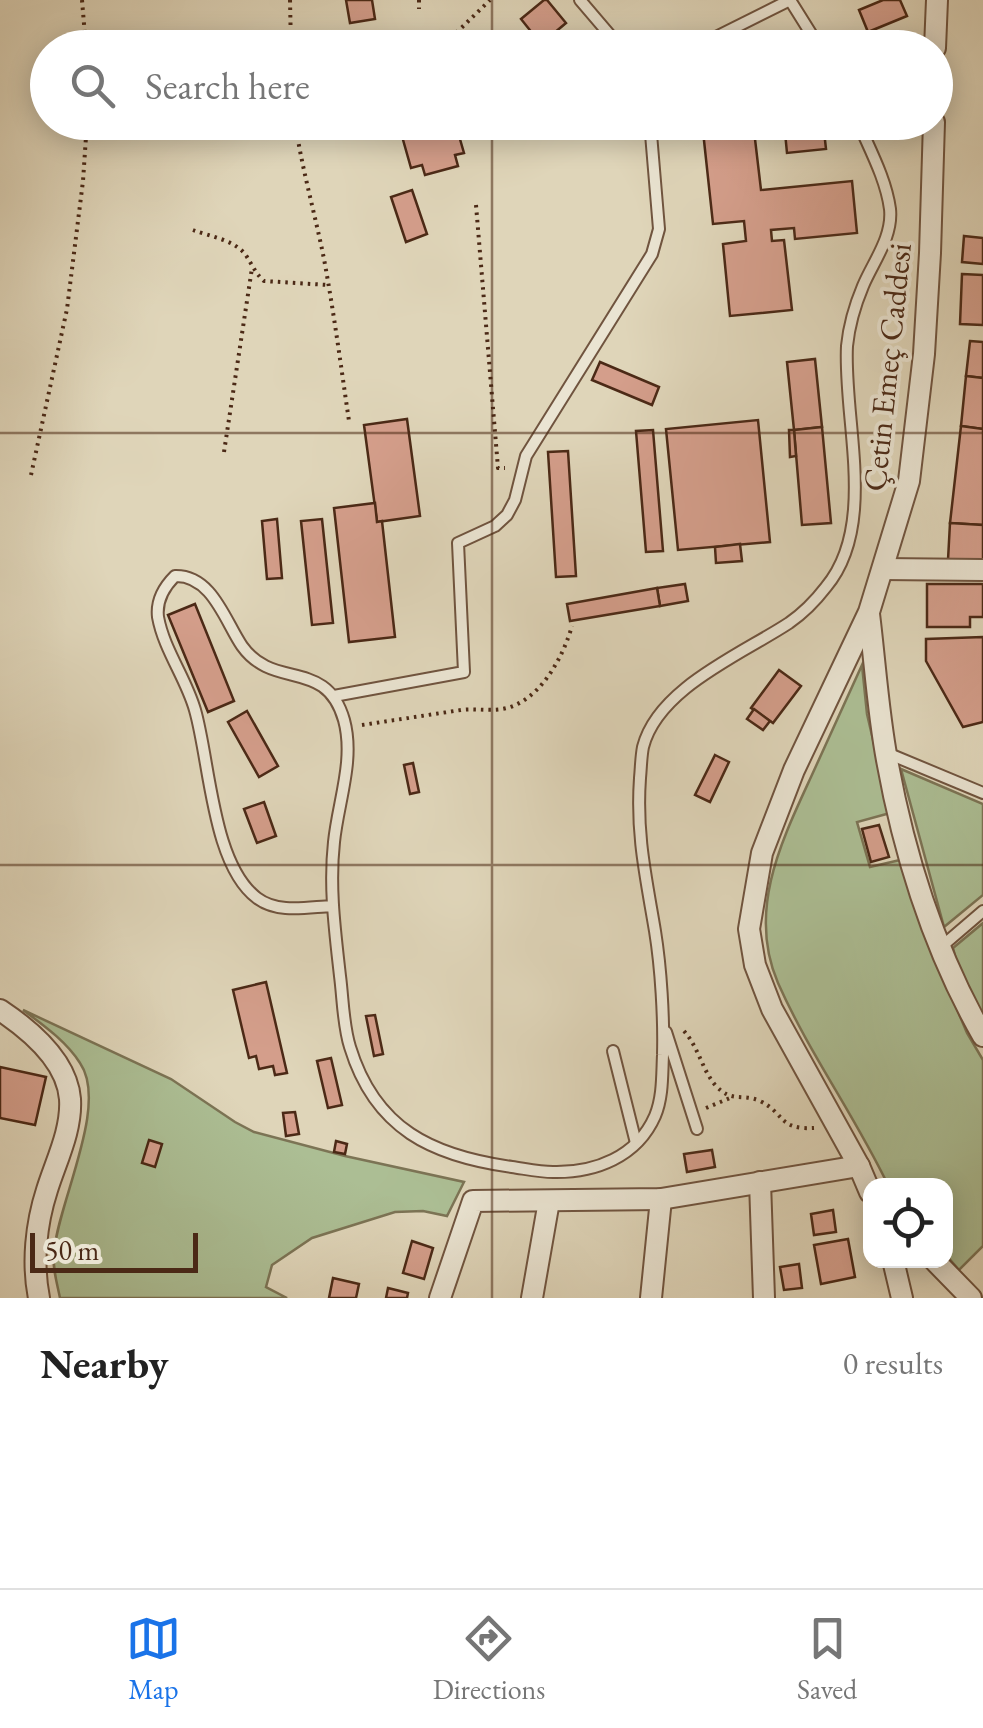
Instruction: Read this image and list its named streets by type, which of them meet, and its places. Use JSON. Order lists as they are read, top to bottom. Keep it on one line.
{"streets":{"street":["Çetin Emeç Caddesi"]},"scale_bar":"50 m","page":{"search":"Search here","scale":"50 m","heading":["Nearby","0 results"],"nav":["Map","Directions","Saved"]}}
